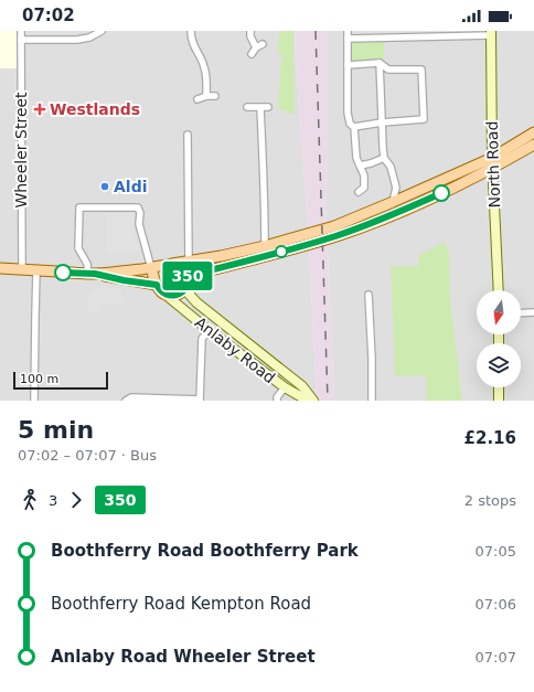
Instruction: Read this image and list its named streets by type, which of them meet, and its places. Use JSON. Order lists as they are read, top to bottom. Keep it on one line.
{"streets":{"main road":["North Road","Anlaby Road"],"street":["Wheeler Street"]},"places":{"health":["Westlands"],"other":["Aldi"]},"lines":["bus line 350"],"scale_bar":"100 m","north":"bottom","page":{"status":"07:02","on_map":"350","scale":"100 m","heading":["5 min","07:02 – 07:07 · Bus","£2.16"],"legs":["3","350","2 stops"],"list":[{"name":"Boothferry Road Boothferry Park","value":"07:05"},{"name":"Boothferry Road Kempton Road","value":"07:06"},{"name":"Anlaby Road Wheeler Street","value":"07:07"}]}}
